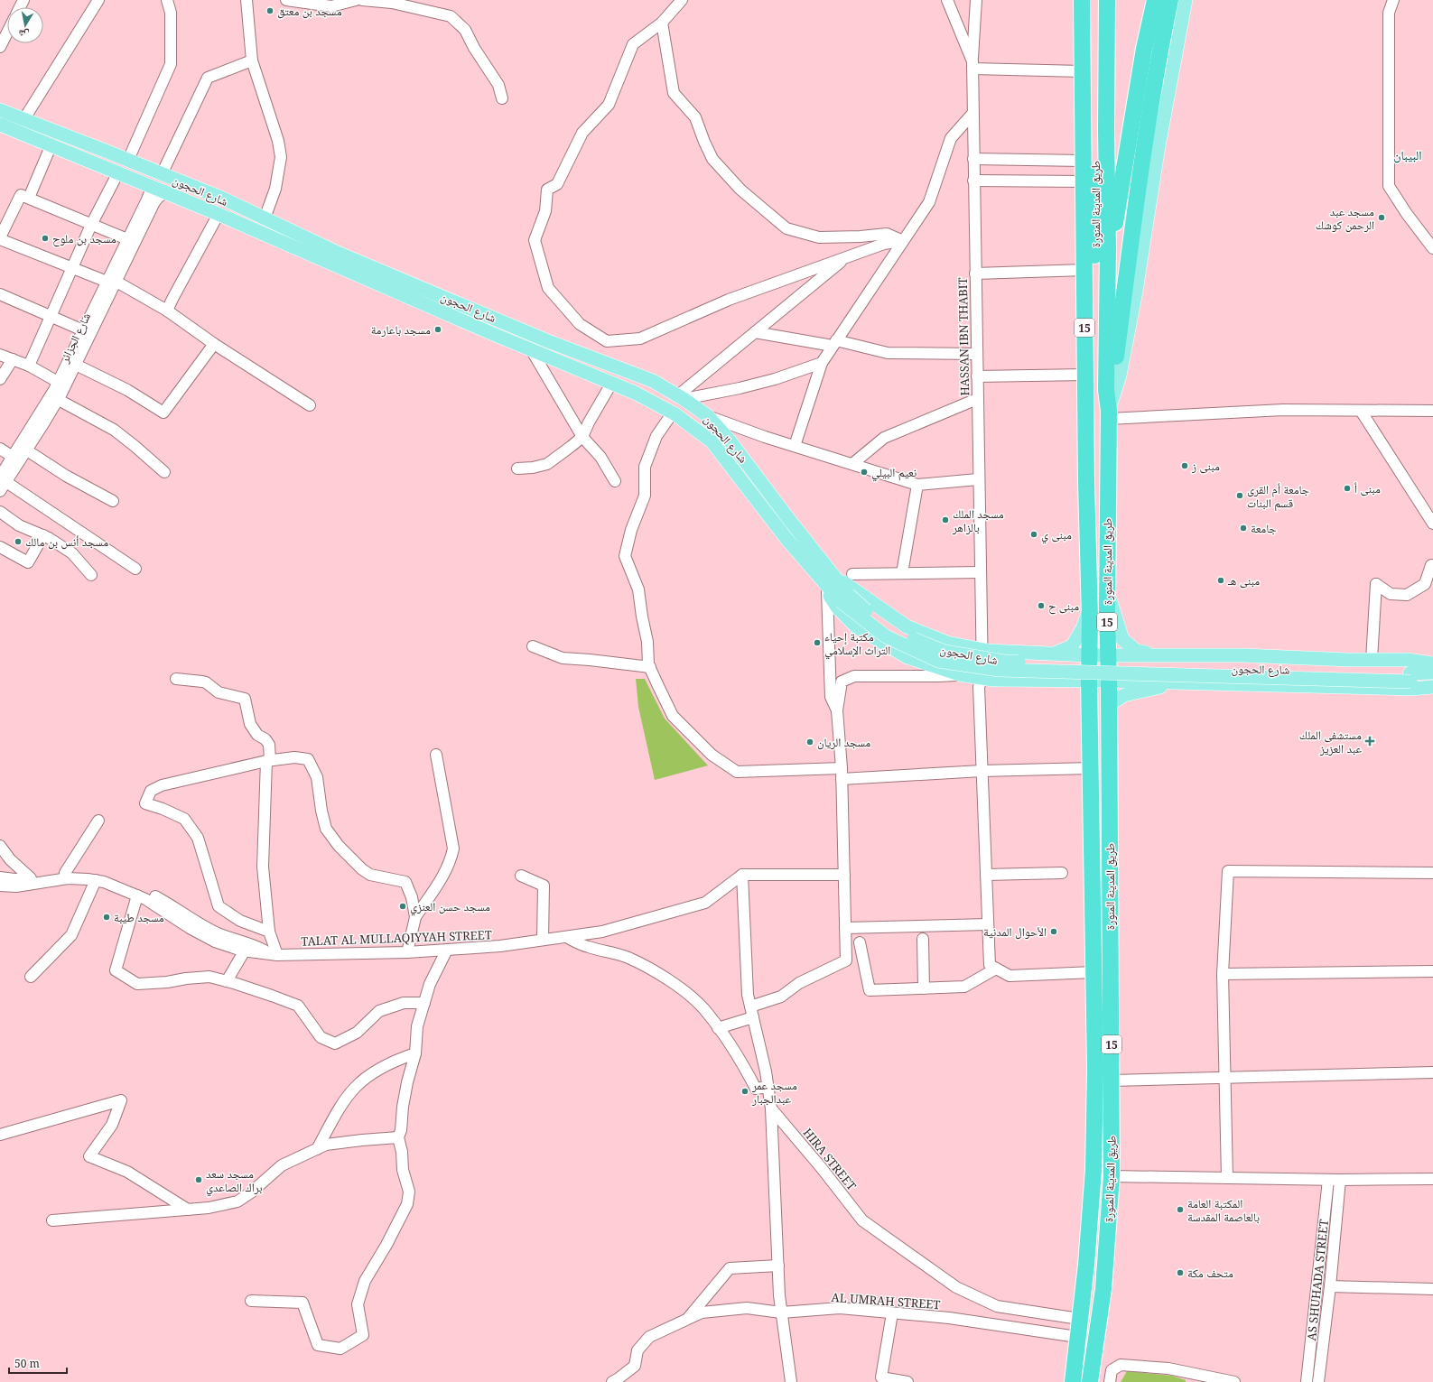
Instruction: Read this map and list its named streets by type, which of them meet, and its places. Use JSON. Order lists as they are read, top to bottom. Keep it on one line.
{"streets":{"highway":["طريق المدينة المنورة","15"],"main road":["شارع الحجون"],"street":["HASSAN IBN THABIT","شارع الجزائر","TALAT AL MULLAQIYYAH STREET","HIRA STREET","AS SHUHADA STREET","AL UMRAH STREET"]},"crossings":[["شارع الحجون","شارع الجزائر"],["طريق المدينة المنورة","HIRA STREET"],["طريق المدينة المنورة","AL UMRAH STREET"]],"districts":["البيبان"],"places":{"other":["مسجد بن معتق","مسجد عبد الرحمن كوشك","مسجد بن ملوح","مسجد باعارمة","مبنى ز","نعيم البيلي","مبنى أ","جامعة أم القرى قسم البنات","مسجد الملك بالزاهر","جامعة","مبنى ي","مسجد أنس بن مالك","مبنى هـ","مبنى ح","مكتبة إحياء التراث الإسلامي","مسجد الريان","مسجد حسن العنزي","مسجد طيبة","الأحوال المدنية","مسجد عمر عبدالجبار","مسجد سعد براك الصاعدي","المكتبة العامة بالعاصمة المقدسة","متحف مكة"],"health":["مستشفى الملك عبد العزيز"]},"scale_bar":"50 m","north":"bottom"}
